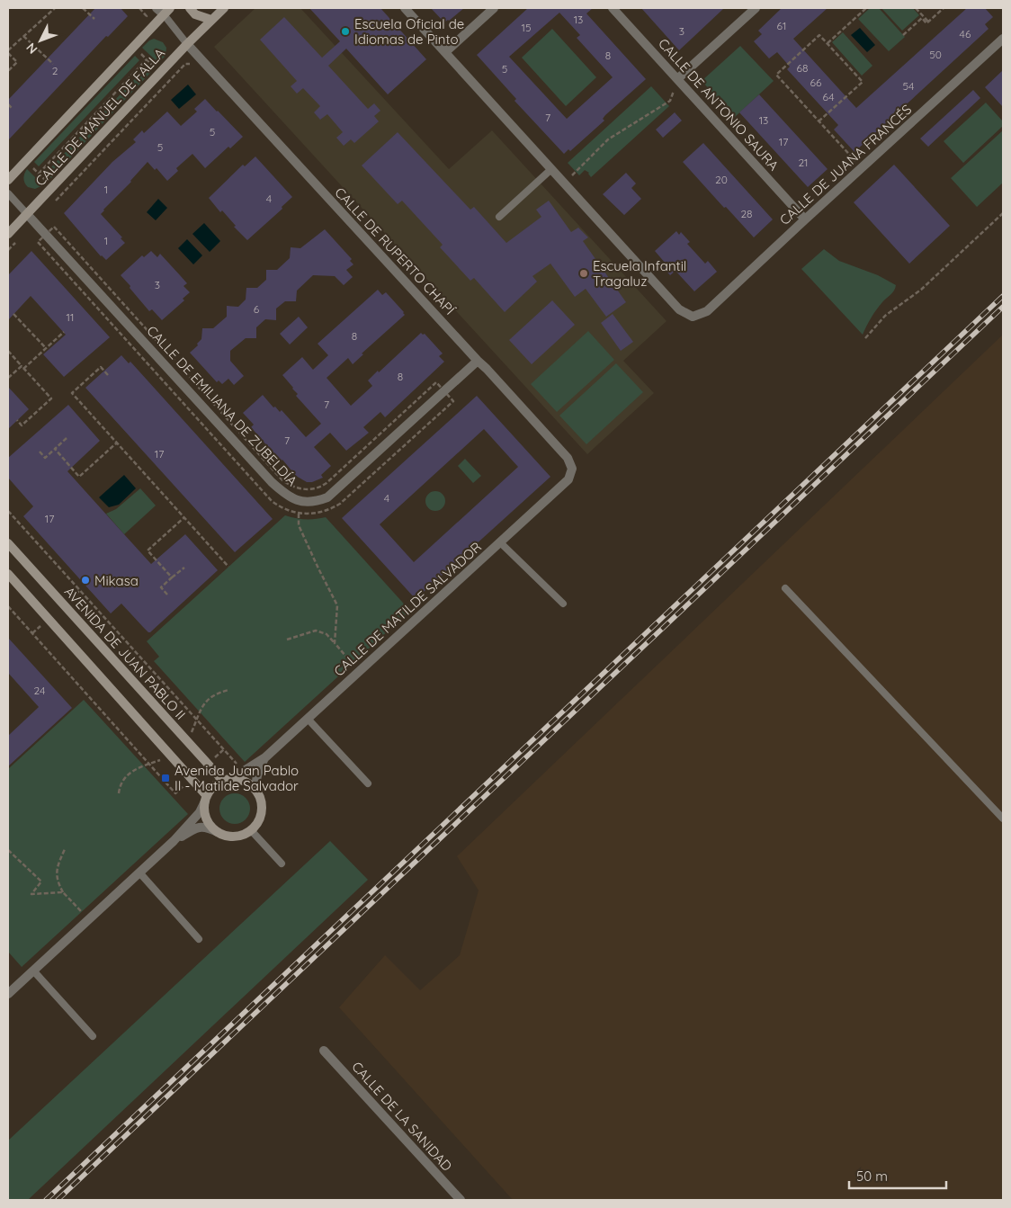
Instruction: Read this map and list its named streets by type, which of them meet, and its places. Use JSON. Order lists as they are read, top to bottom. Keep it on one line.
{"streets":{"street":["CALLE DE ANTONIO SAURA","CALLE DE MANUEL DE FALLA","CALLE DE JUANA FRANCÉS","CALLE DE RUPERTO CHAPÍ","CALLE DE EMILIANA DE ZUBELDÍA","CALLE DE MATILDE SALVADOR","AVENIDA DE JUAN PABLO II","CALLE DE LA SANIDAD"]},"crossings":[["CALLE DE ANTONIO SAURA","CALLE DE JUANA FRANCÉS"],["CALLE DE MANUEL DE FALLA","CALLE DE RUPERTO CHAPÍ"],["CALLE DE MANUEL DE FALLA","CALLE DE EMILIANA DE ZUBELDÍA"],["CALLE DE RUPERTO CHAPÍ","CALLE DE EMILIANA DE ZUBELDÍA"],["CALLE DE RUPERTO CHAPÍ","CALLE DE MATILDE SALVADOR"],["CALLE DE MATILDE SALVADOR","AVENIDA DE JUAN PABLO II"]],"places":{"other":["Escuela Oficial de Idiomas de Pinto","Escuela Infantil Tragaluz","Mikasa"],"transit":["Avenida Juan Pablo II - Matilde Salvador"]},"house_numbers":["13","61","15","3","46","50","8","68","5","2","66","54","64","7","13","5","17","5","21","20","1","4","28","1","3","6","11","8","8","7","7","17","4","17","24"],"scale_bar":"50 m","north":"bottom left"}
